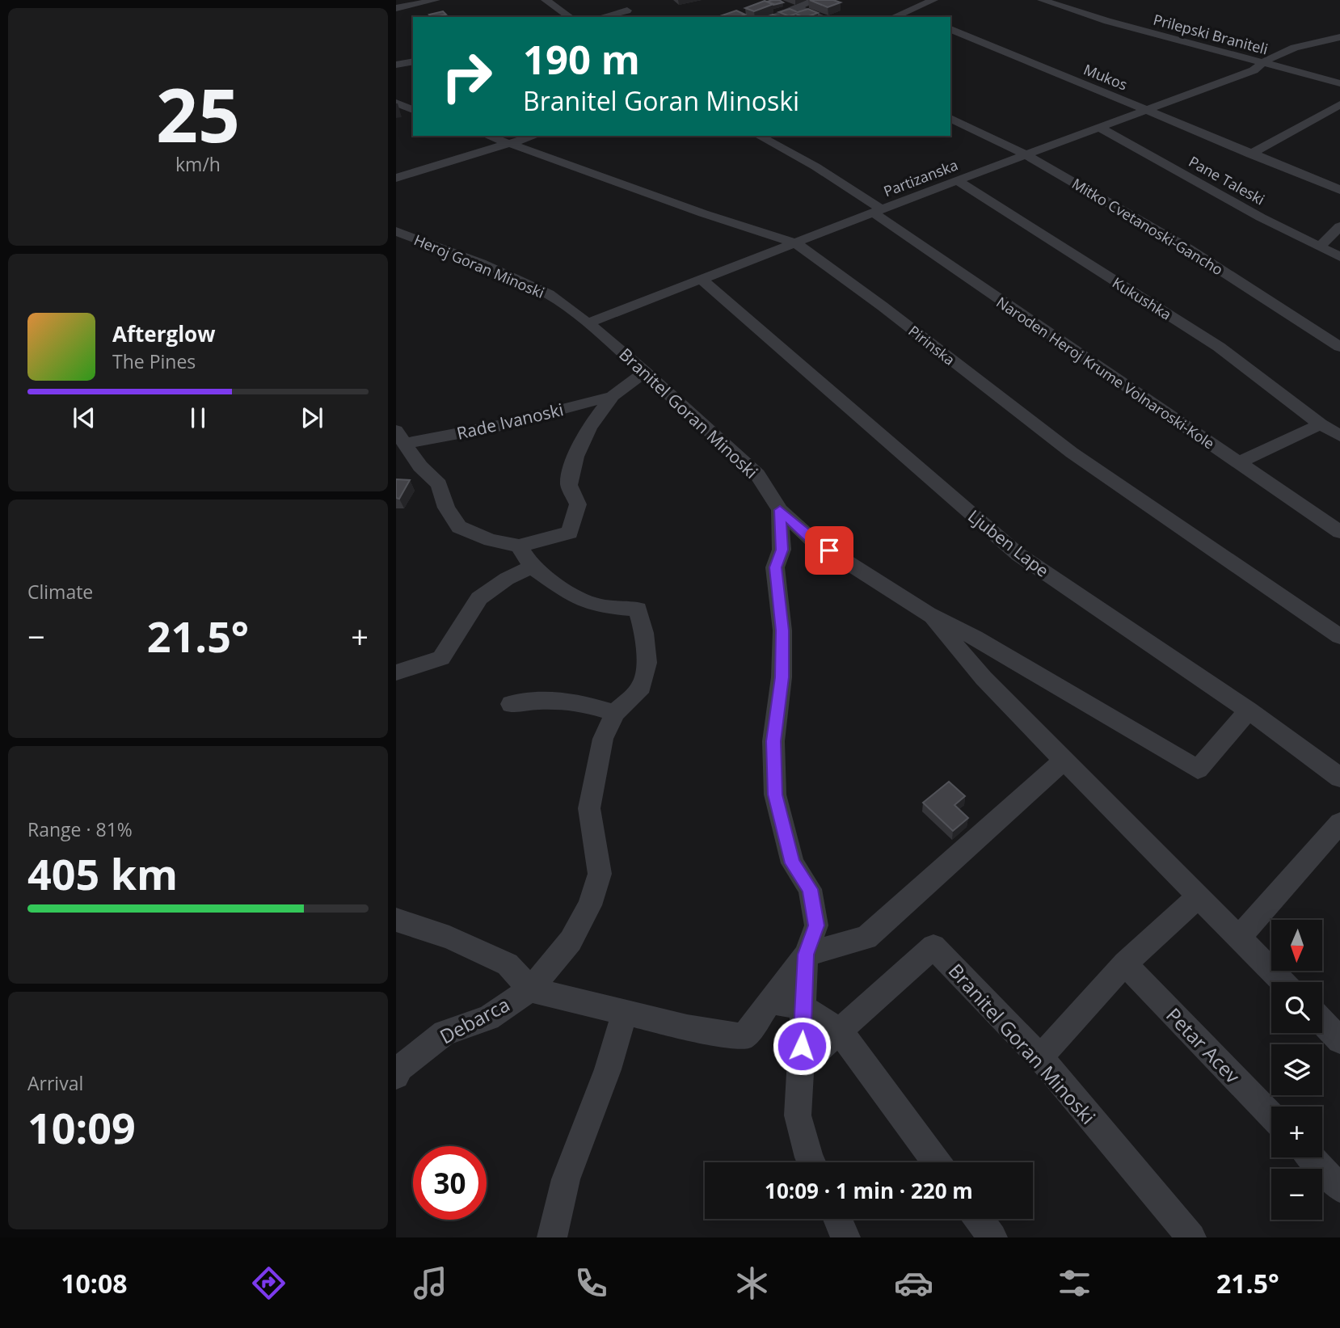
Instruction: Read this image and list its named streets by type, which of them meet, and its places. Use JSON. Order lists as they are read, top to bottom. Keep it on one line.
{"streets":{"street":["Prilepski Braniteli","Mukos","Partizanska","Pane Taleski","Mitko Cvetanoski-Gancho","Heroj Goran Minoski","Kukushka","Pirinska","Naroden Heroj Krume Volnaroski-Kole","Branitel Goran Minoski","Rade Ivanoski","Ljuben Lape","Debarca","Petar Acev"]},"crossings":[["Prilepski Braniteli","Partizanska"],["Mukos","Partizanska"],["Partizanska","Pane Taleski"],["Partizanska","Mitko Cvetanoski-Gancho"],["Partizanska","Heroj Goran Minoski"],["Partizanska","Kukushka"],["Partizanska","Pirinska"],["Partizanska","Naroden Heroj Krume Volnaroski-Kole"],["Partizanska","Branitel Goran Minoski"],["Partizanska","Ljuben Lape"],["Heroj Goran Minoski","Branitel Goran Minoski"],["Branitel Goran Minoski","Ljuben Lape"]],"north":"bottom","page":{"tile":[["25","km/h"],"Climate",["Range · 81%","405 km"],["Arrival","10:09"]],"turn":["190 m","Branitel Goran Minoski"],"song":["Afterglow","The Pines"],"heat":["−","21.5°","+"],"map_buttons":["+","−"],"limit":"30","trip":"10:09 · 1 min · 220 m","tabs":["10:08","21.5°"]}}
